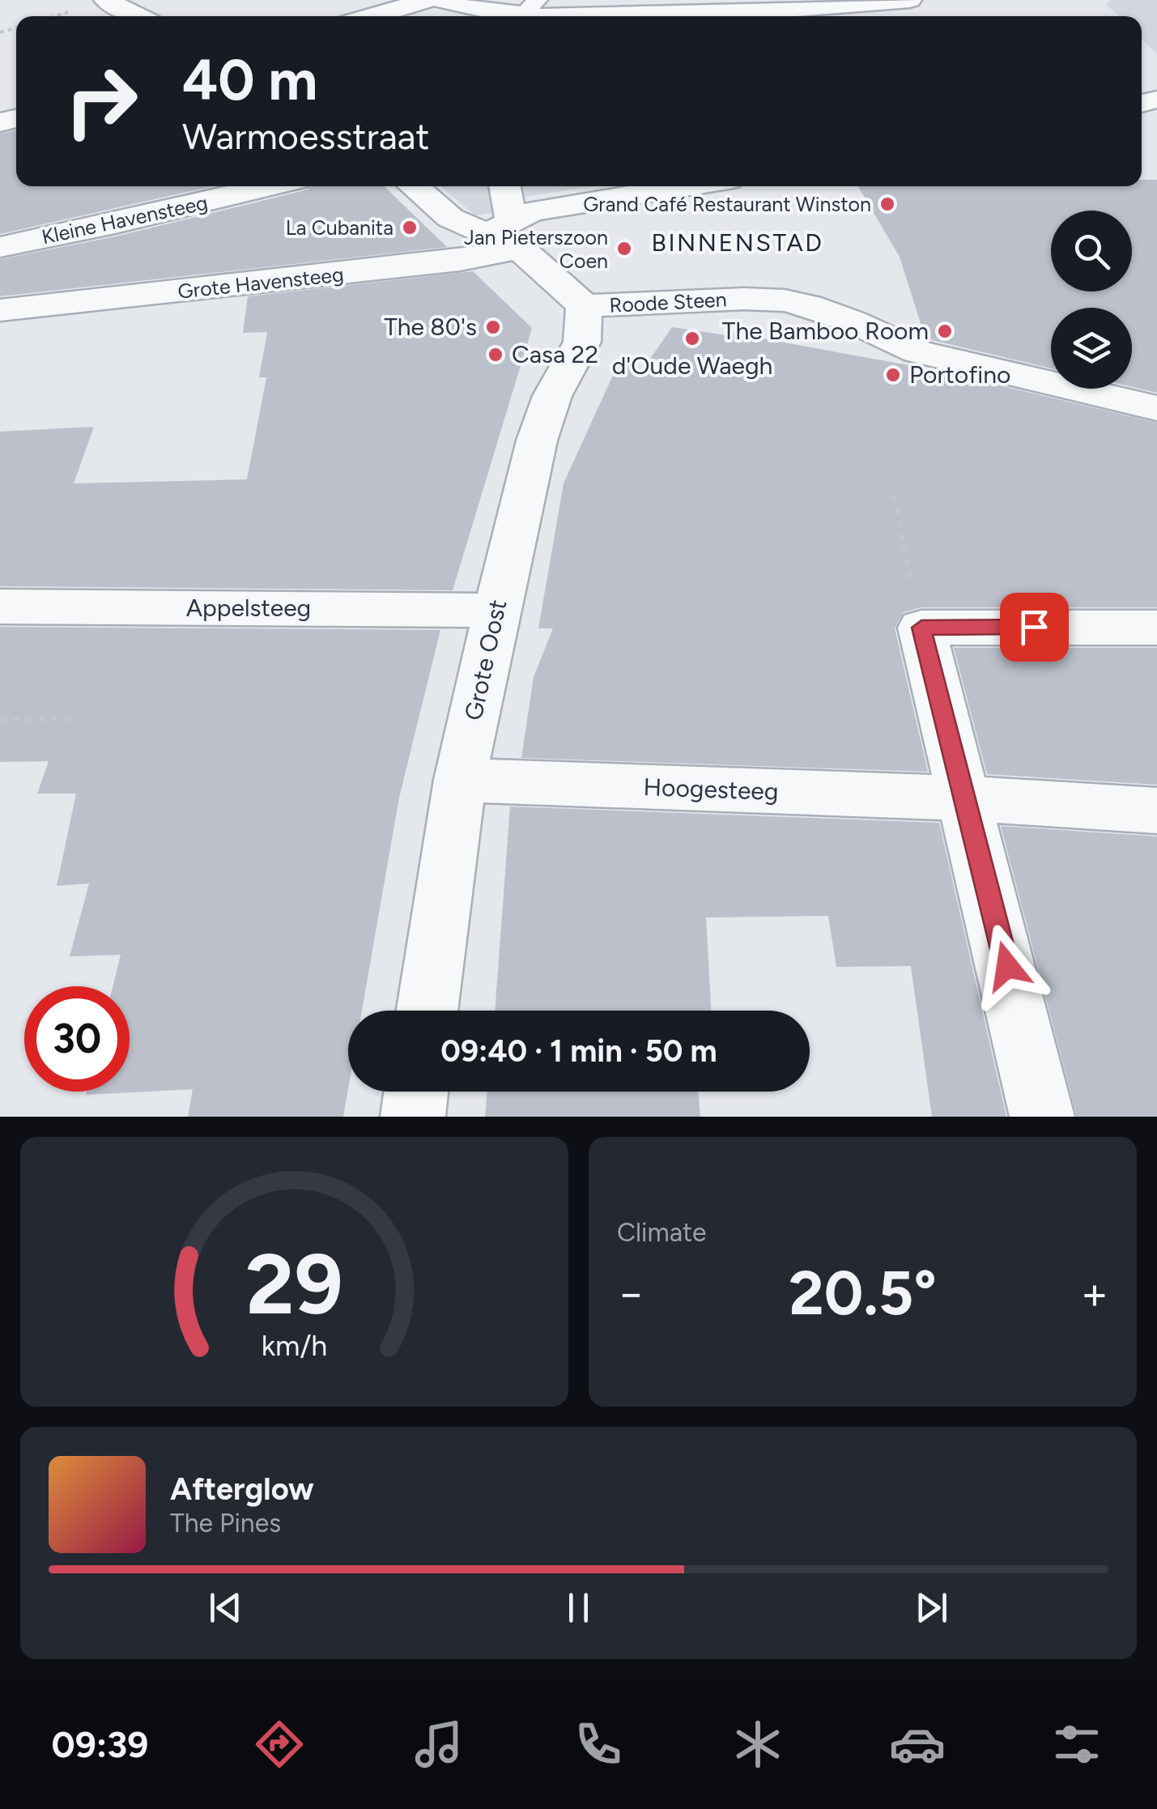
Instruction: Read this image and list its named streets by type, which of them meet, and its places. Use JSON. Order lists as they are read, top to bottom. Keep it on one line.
{"streets":{"street":["Kleine Havensteeg","Grote Havensteeg","Roode Steen","Appelsteeg","Grote Oost","Hoogesteeg"]},"crossings":[["Grote Havensteeg","Roode Steen"],["Roode Steen","Grote Oost"],["Appelsteeg","Grote Oost"],["Grote Oost","Hoogesteeg"]],"districts":["BINNENSTAD"],"places":["Grand Café Restaurant Winston","La Cubanita","Jan Pieterszoon Coen","The 80's","The Bamboo Room","d'Oude Waegh","Casa 22","Portofino"],"page":{"turn":["40 m","Warmoesstraat"],"limit":"30","trip":"09:40 · 1 min · 50 m","tile":"Climate","heat":["−","20.5°","+"],"song":["Afterglow","The Pines"],"tabs":"09:39","gauge":["29","km/h"]}}
